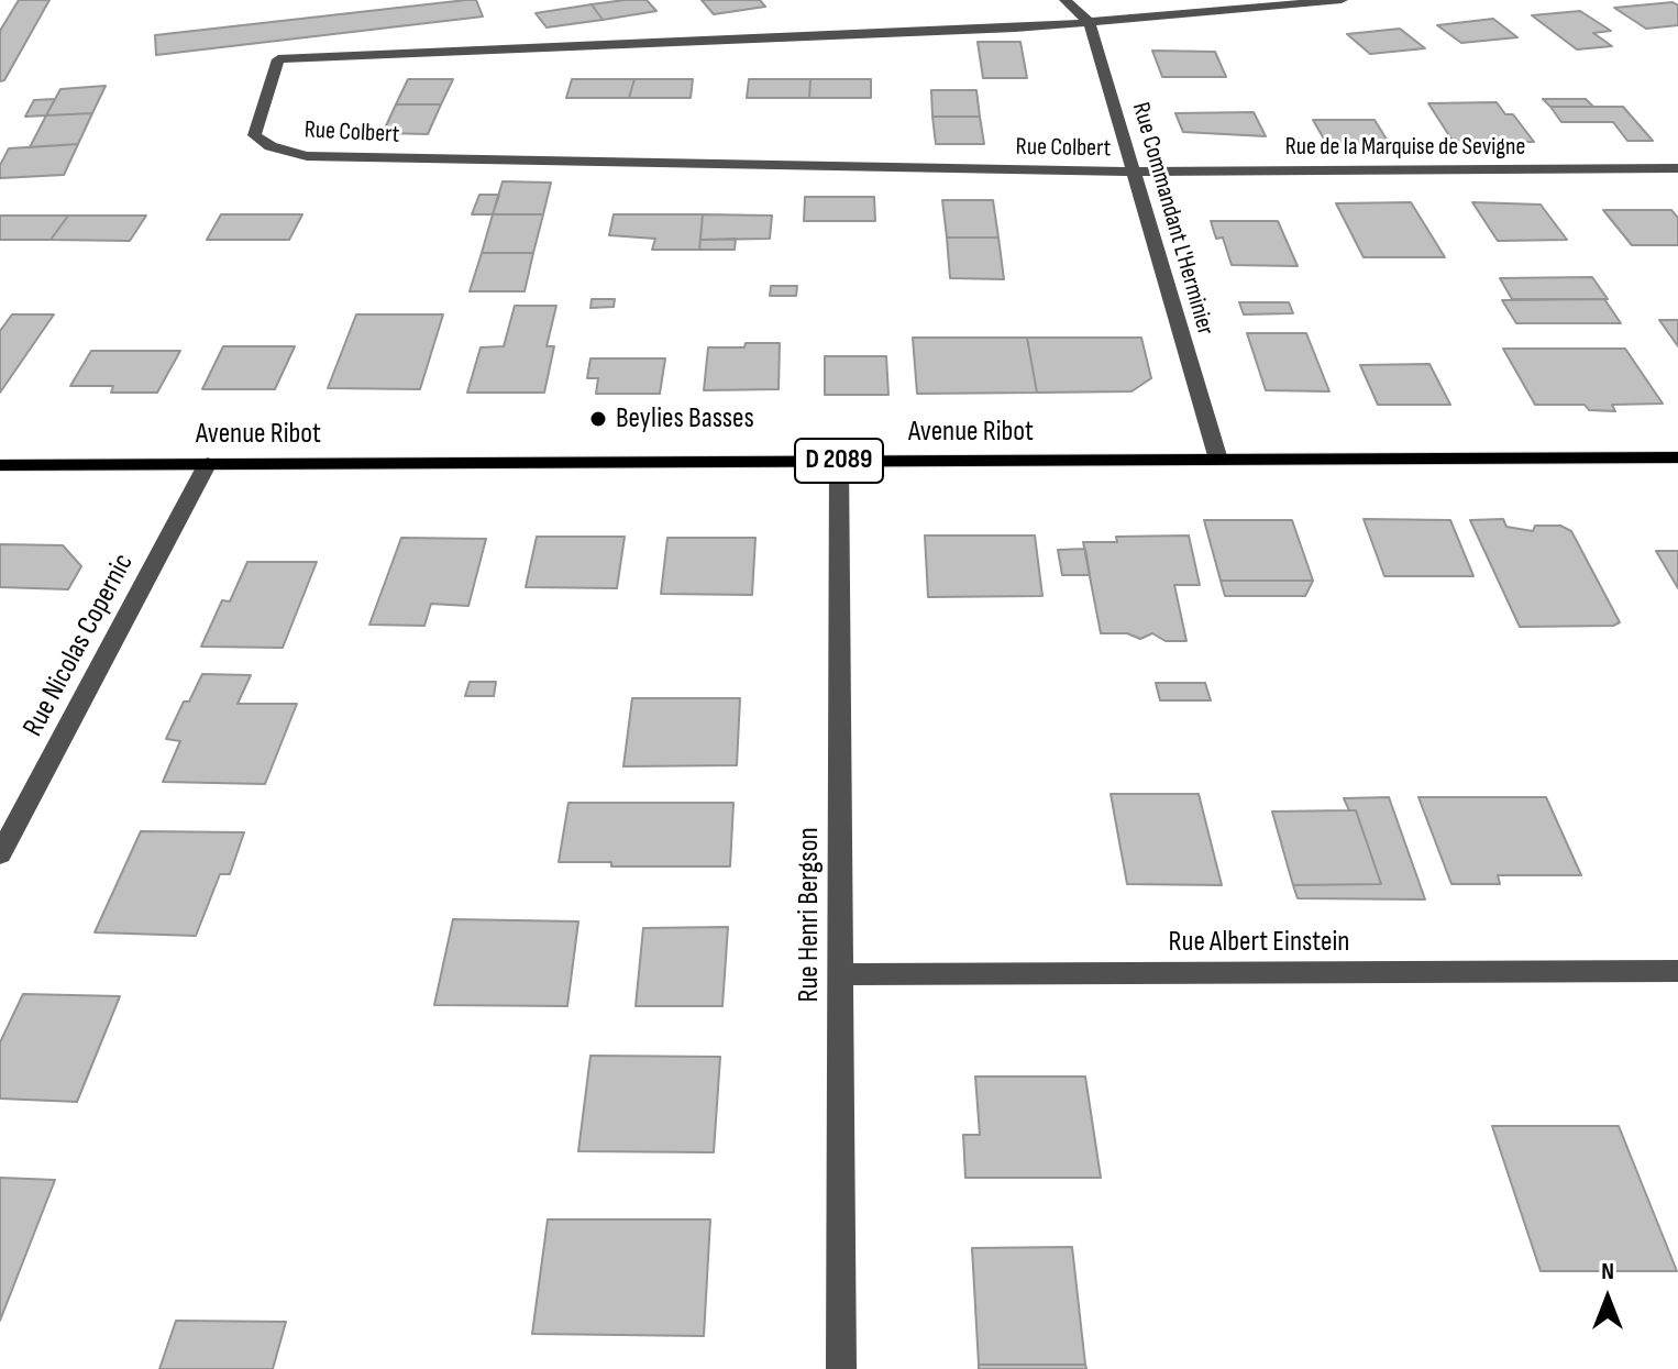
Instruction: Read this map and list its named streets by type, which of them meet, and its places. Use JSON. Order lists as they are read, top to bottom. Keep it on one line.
{"streets":{"main road":["Avenue Ribot","D 2089"],"street":["Rue Colbert","Rue de la Marquise de Sevigne","Rue Commandant L'Herminier","Rue Nicolas Copernic","Rue Henri Bergson","Rue Albert Einstein"]},"crossings":[["Rue Colbert","Rue de la Marquise de Sevigne"],["Rue Colbert","Rue Commandant L'Herminier"],["Rue de la Marquise de Sevigne","Rue Commandant L'Herminier"],["Rue Commandant L'Herminier","Avenue Ribot"],["Avenue Ribot","Rue Nicolas Copernic"],["Avenue Ribot","Rue Henri Bergson"],["Rue Henri Bergson","Rue Albert Einstein"]],"places":["Beylies Basses"],"north":"top"}
